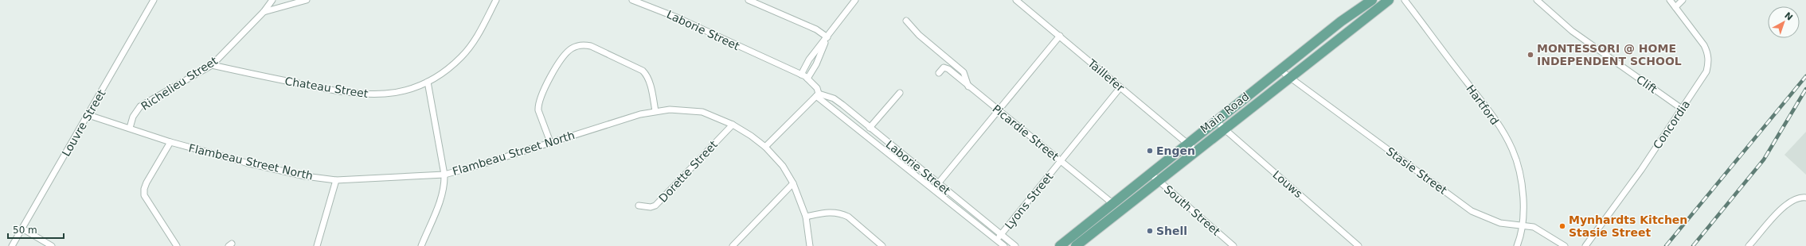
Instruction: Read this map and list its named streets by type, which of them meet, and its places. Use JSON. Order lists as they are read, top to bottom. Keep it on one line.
{"streets":{"main road":["Main Road"],"street":["Laborie Street","Taillefer","Richelieu Street","Clift","Chateau Street","Hartford","Louvre Street","Concordia","Picardie Street","Flambeau Street North","Stasie Street","Dorette Street","Louws","Lyons Street","South Street"]},"crossings":[["Laborie Street","Lyons Street"],["Taillefer","Main Road"],["Taillefer","Lyons Street"],["Richelieu Street","Chateau Street"],["Richelieu Street","Flambeau Street North"],["Clift","Concordia"],["Hartford","Stasie Street"],["Main Road","Picardie Street"],["Main Road","Stasie Street"],["Main Road","Louws"],["Main Road","South Street"],["Louvre Street","Flambeau Street North"],["Picardie Street","Lyons Street"],["Flambeau Street North","Dorette Street"]],"places":["MONTESSORI @ HOME INDEPENDENT SCHOOL","Engen","Mynhardts Kitchen Stasie Street","Shell"],"scale_bar":"50 m","north":"top right"}
